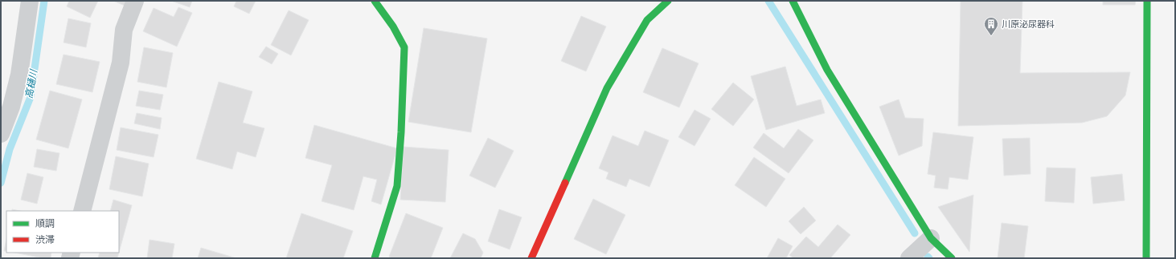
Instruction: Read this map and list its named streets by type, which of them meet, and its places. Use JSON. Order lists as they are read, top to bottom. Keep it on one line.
{"water":["高樋川"],"places":{"building":["川原泌尿器科"]},"legend":["順調","渋滞"]}
